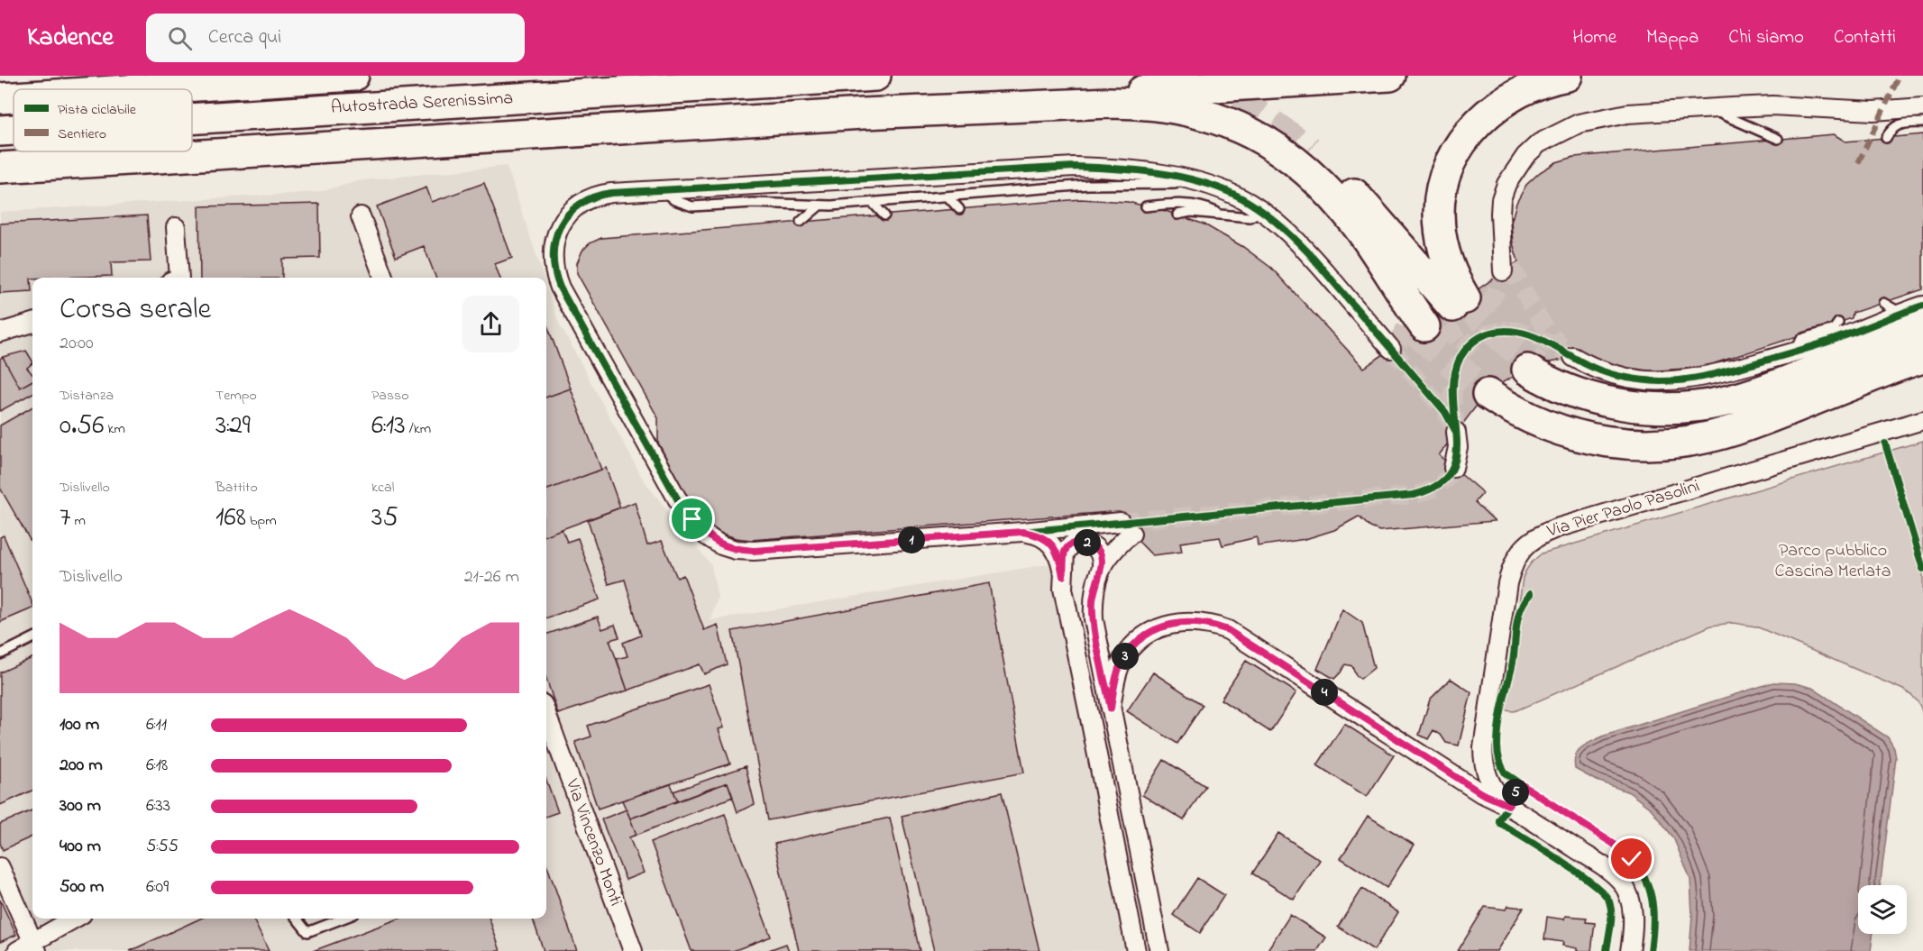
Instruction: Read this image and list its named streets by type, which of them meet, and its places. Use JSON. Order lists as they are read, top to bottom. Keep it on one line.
{"streets":{"highway":["Autostrada Serenissima"],"street":["Via Pier Paolo Pasolini","Via Vincenzo Monti"]},"parks":["Parco pubblico Cascina Merlata"],"legend":["Pista ciclabile","Sentiero"],"page":{"header":"Kadence","search":"Cerca qui","nav":["Home","Mappa","Chi siamo","Contatti"],"heading":["Corsa serale","20:00"],"stats":[["Distanza","0.56 km"],["Tempo","3:29"],["Passo","6:13 /km"],["Dislivello","7 m"],["Battito","168 bpm"],["kcal","35"]],"pins":["1","2","3","4","5"],"chart":["Dislivello","21–26 m"],"list":[{"name":"100 m","note":"6:11"},{"name":"200 m","note":"6:18"},{"name":"300 m","note":"6:33"},{"name":"400 m","note":"5:55"},{"name":"500 m","note":"6:09"}]}}
